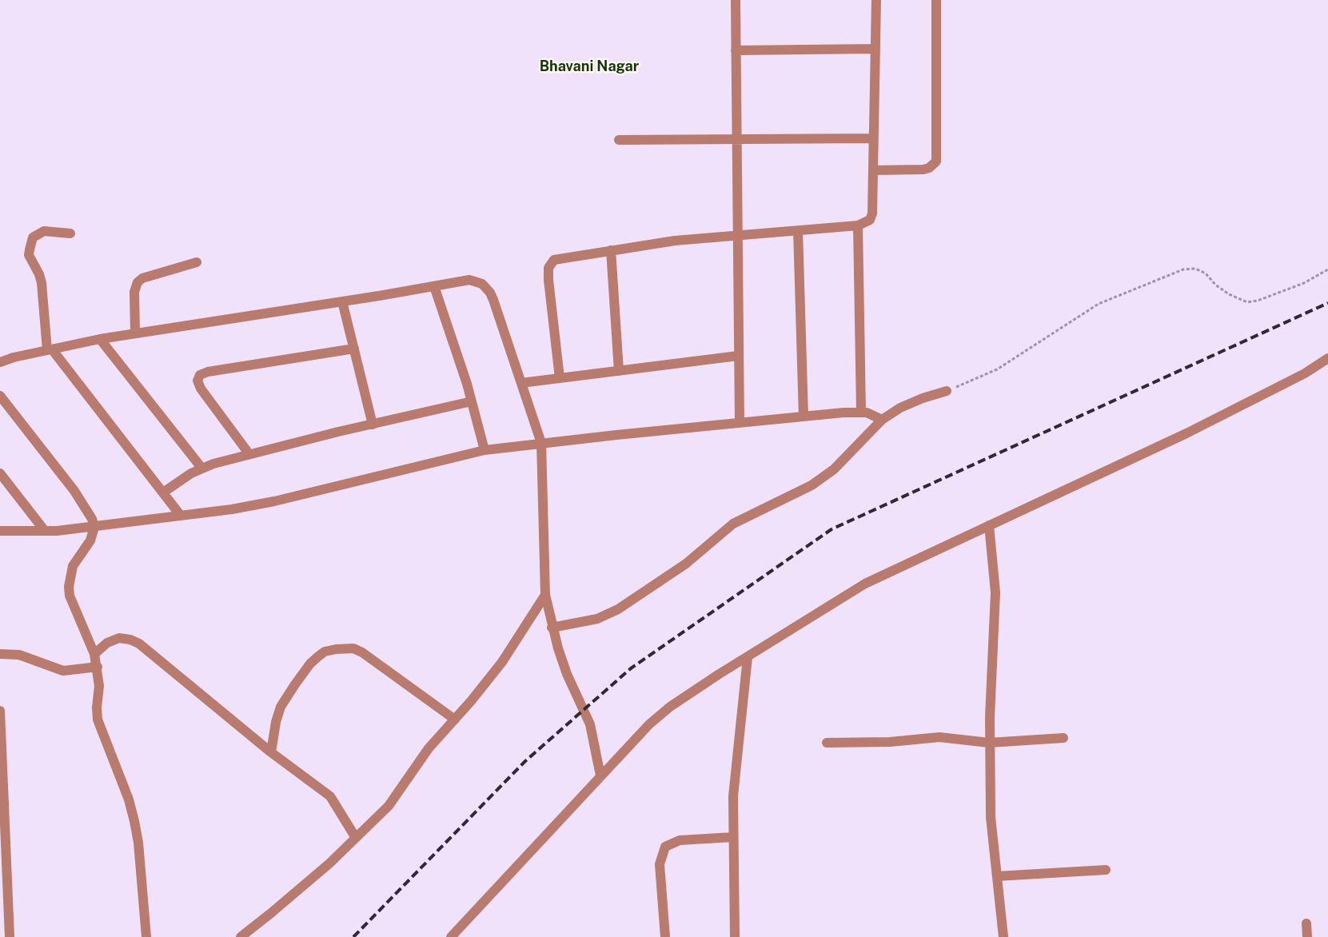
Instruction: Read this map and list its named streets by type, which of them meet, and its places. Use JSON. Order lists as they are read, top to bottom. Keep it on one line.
{"districts":["Bhavani Nagar"]}
